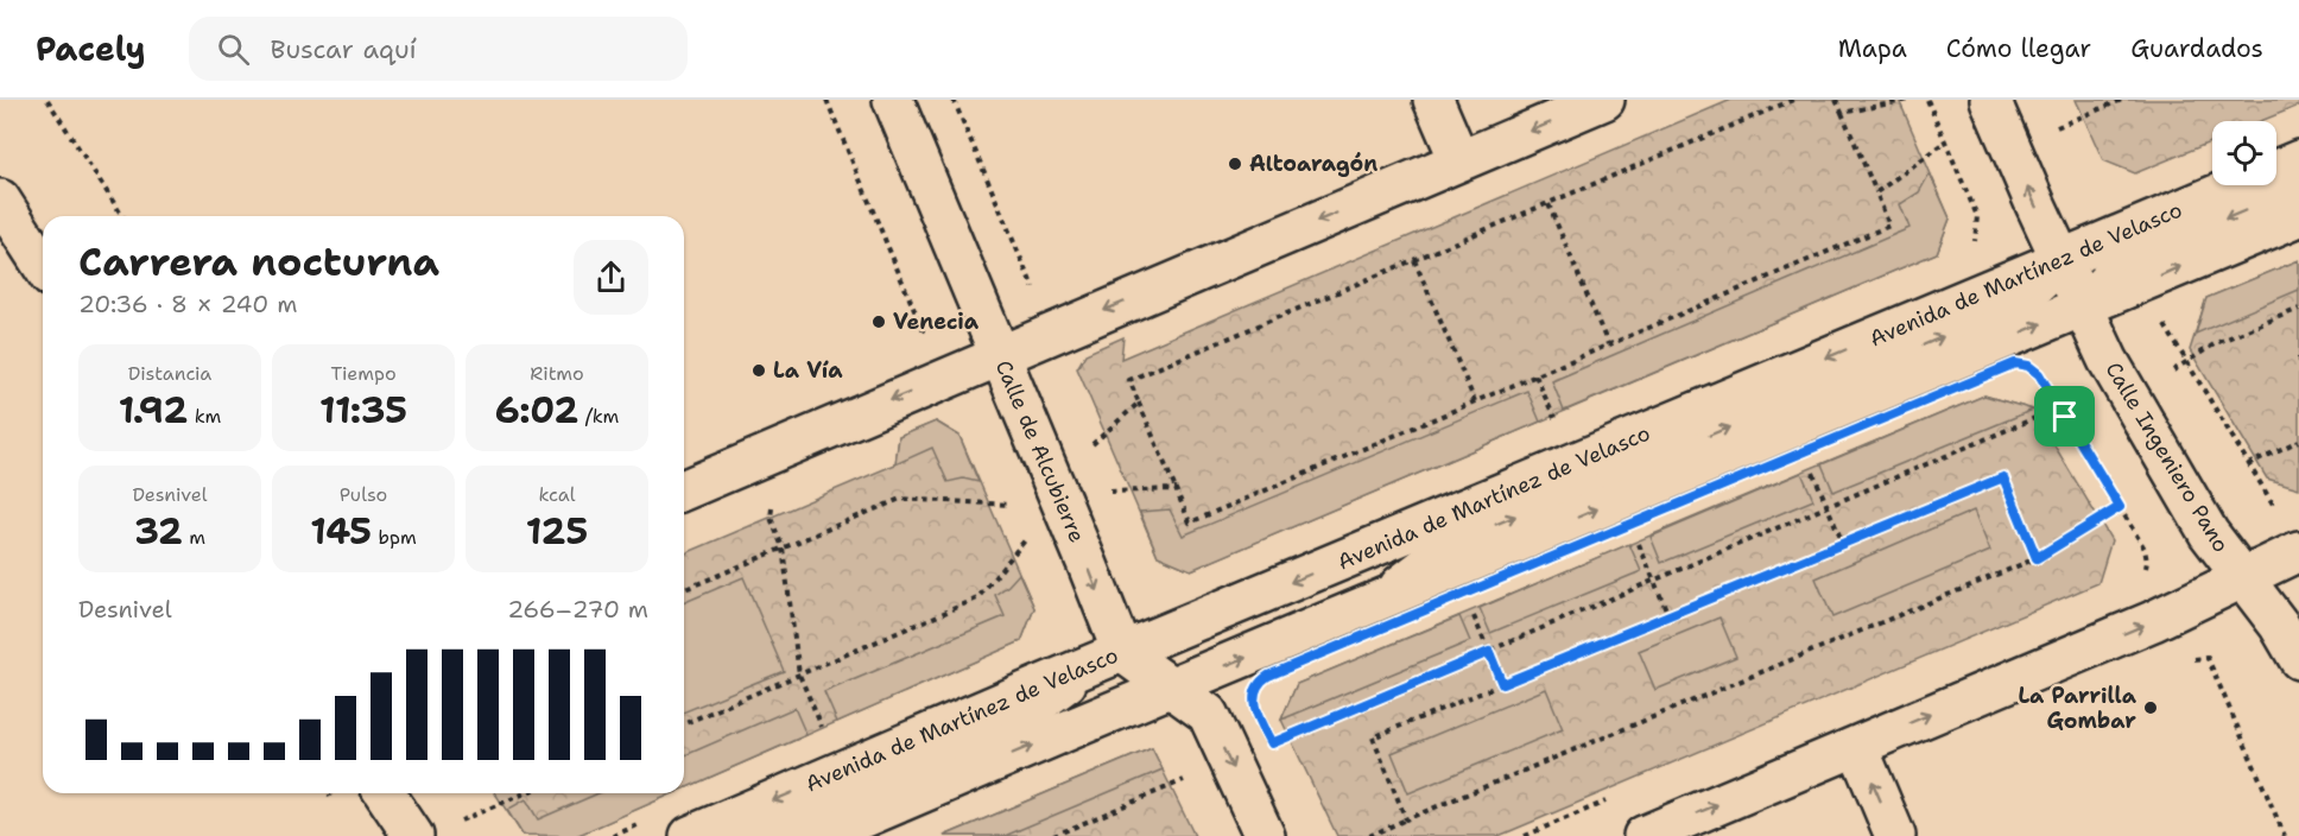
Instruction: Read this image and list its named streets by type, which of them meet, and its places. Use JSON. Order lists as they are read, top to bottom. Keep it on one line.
{"streets":{"main road":["Avenida de Martínez de Velasco","Calle de Alcubierre","Calle Ingeniero Pano"]},"crossings":[["Avenida de Martínez de Velasco","Calle de Alcubierre"],["Avenida de Martínez de Velasco","Calle Ingeniero Pano"]],"one_way":["Calle de Alcubierre"],"places":["Altoaragón","Venecia","La Vía","La Parrilla Gombar"],"page":{"header":"Pacely","search":"Buscar aquí","nav":["Mapa","Cómo llegar","Guardados"],"heading":["Carrera nocturna","20:36 · 8 × 240 m"],"stats":[["Distancia","1.92 km"],["Tiempo","11:35"],["Ritmo","6:02 /km"],["Desnivel","32 m"],["Pulso","145 bpm"],["kcal","125"]],"chart":["Desnivel","266–270 m"]}}
